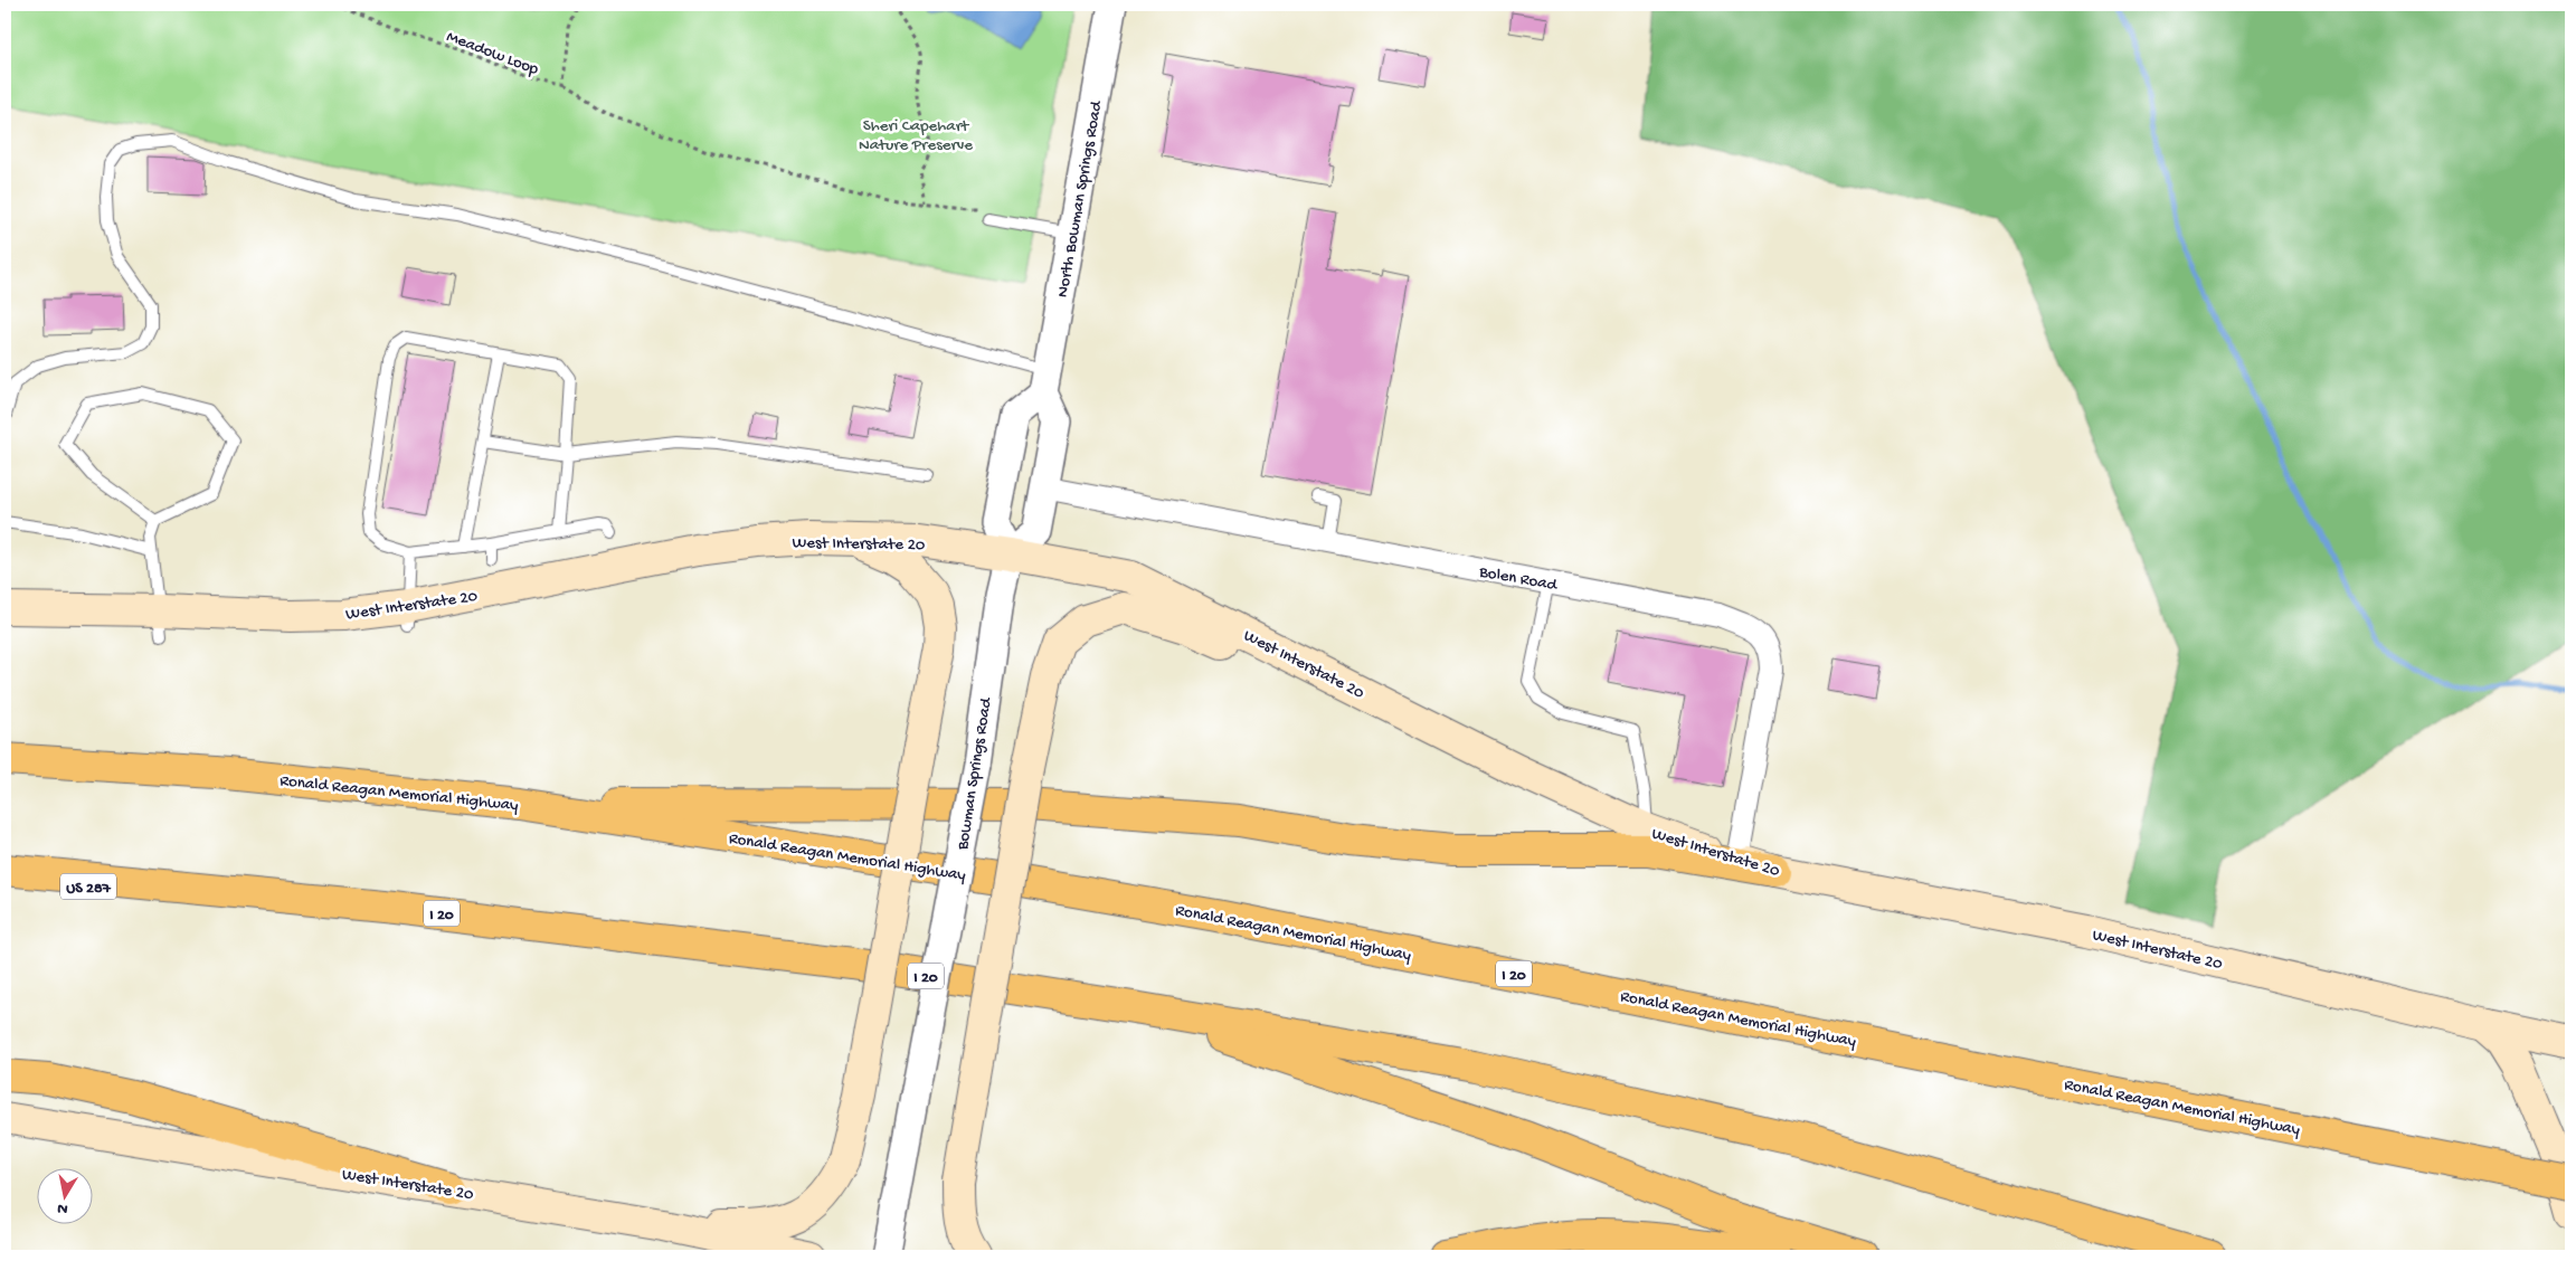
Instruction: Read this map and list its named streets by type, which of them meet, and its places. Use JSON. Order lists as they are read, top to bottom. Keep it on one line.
{"streets":{"highway":["Ronald Reagan Memorial Highway","US 287","I 20"],"main road":["West Interstate 20"],"street":["North Bowman Springs Road","Bolen Road","Bowman Springs Road"],"path":["Meadow Loop"]},"crossings":[["West Interstate 20","Bolen Road"],["West Interstate 20","Bowman Springs Road"],["US 287","I 20"]],"parks":["Sheri Capehart Nature Preserve"],"north":"bottom"}
